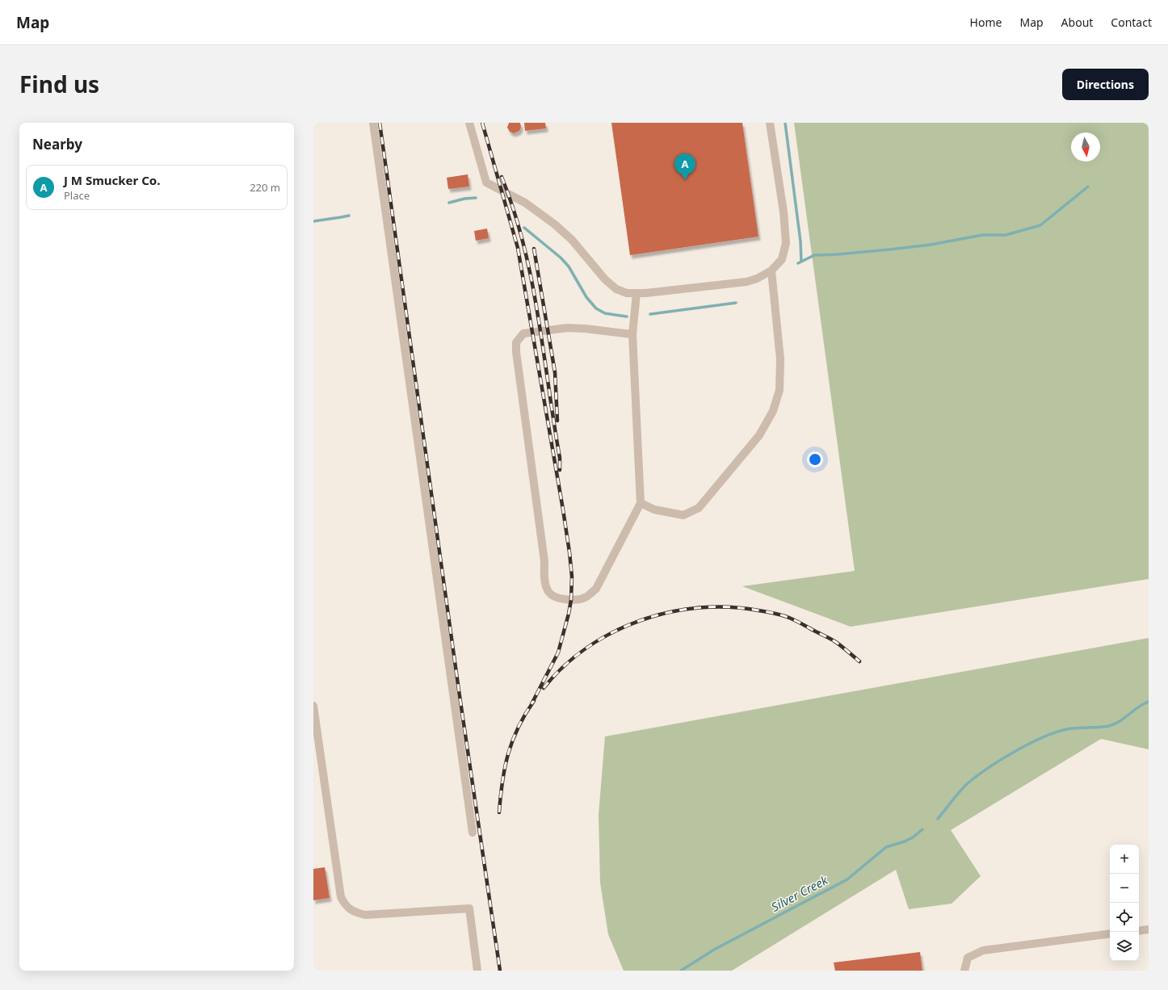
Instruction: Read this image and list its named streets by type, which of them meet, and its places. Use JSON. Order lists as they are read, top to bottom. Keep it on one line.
{"water":["Silver Creek"],"north":"bottom","page":{"header":"Map","nav":["Home","Map","About","Contact"],"title":"Find us","buttons":"Directions","heading":"Nearby","pins":"A","list":[{"mark":"A","name":"J M Smucker Co.","note":"Place","value":"220 m"}],"map_buttons":["+","−"]}}
